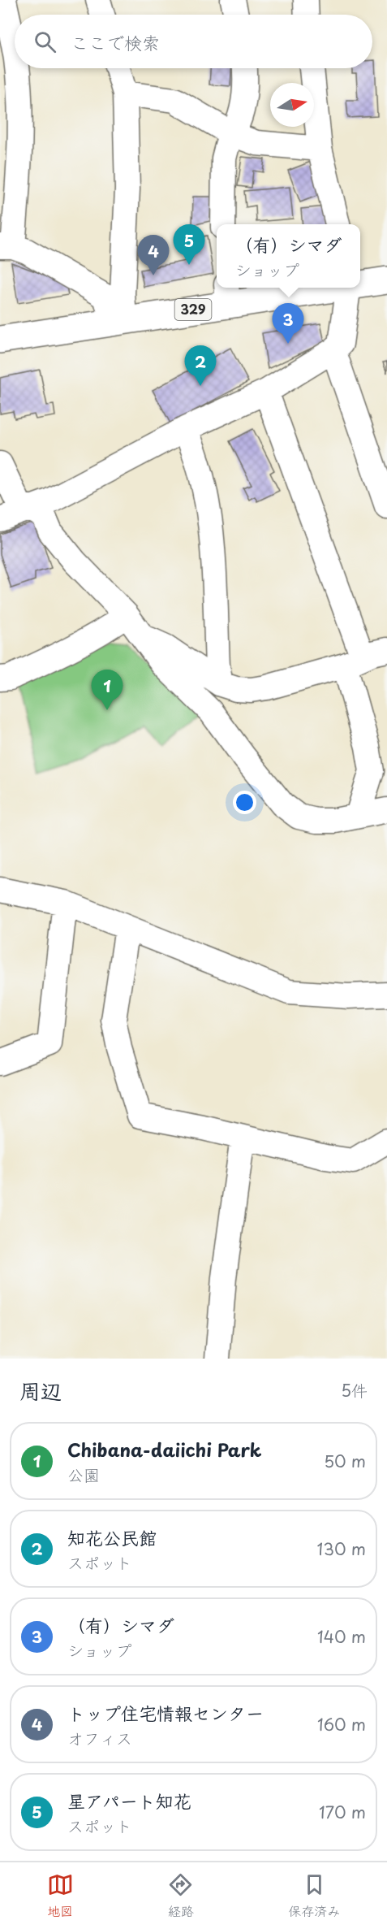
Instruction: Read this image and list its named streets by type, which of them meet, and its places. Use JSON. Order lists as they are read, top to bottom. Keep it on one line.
{"streets":{"highway":["329"]},"north":"right","page":{"search":"ここで検索","popup":["（有）シマダ","ショップ"],"pins":["5","4","3","2","1"],"heading":["周辺","5件"],"list":[{"mark":"1","name":"Chibana-daiichi Park","note":"公園","value":"50 m"},{"mark":"2","name":"知花公民館","note":"スポット","value":"130 m"},{"mark":"3","name":"（有）シマダ","note":"ショップ","value":"140 m"},{"mark":"4","name":"トップ住宅情報センター","note":"オフィス","value":"160 m"},{"mark":"5","name":"星アパート知花","note":"スポット","value":"170 m"}],"nav":["地図","経路","保存済み"]}}
